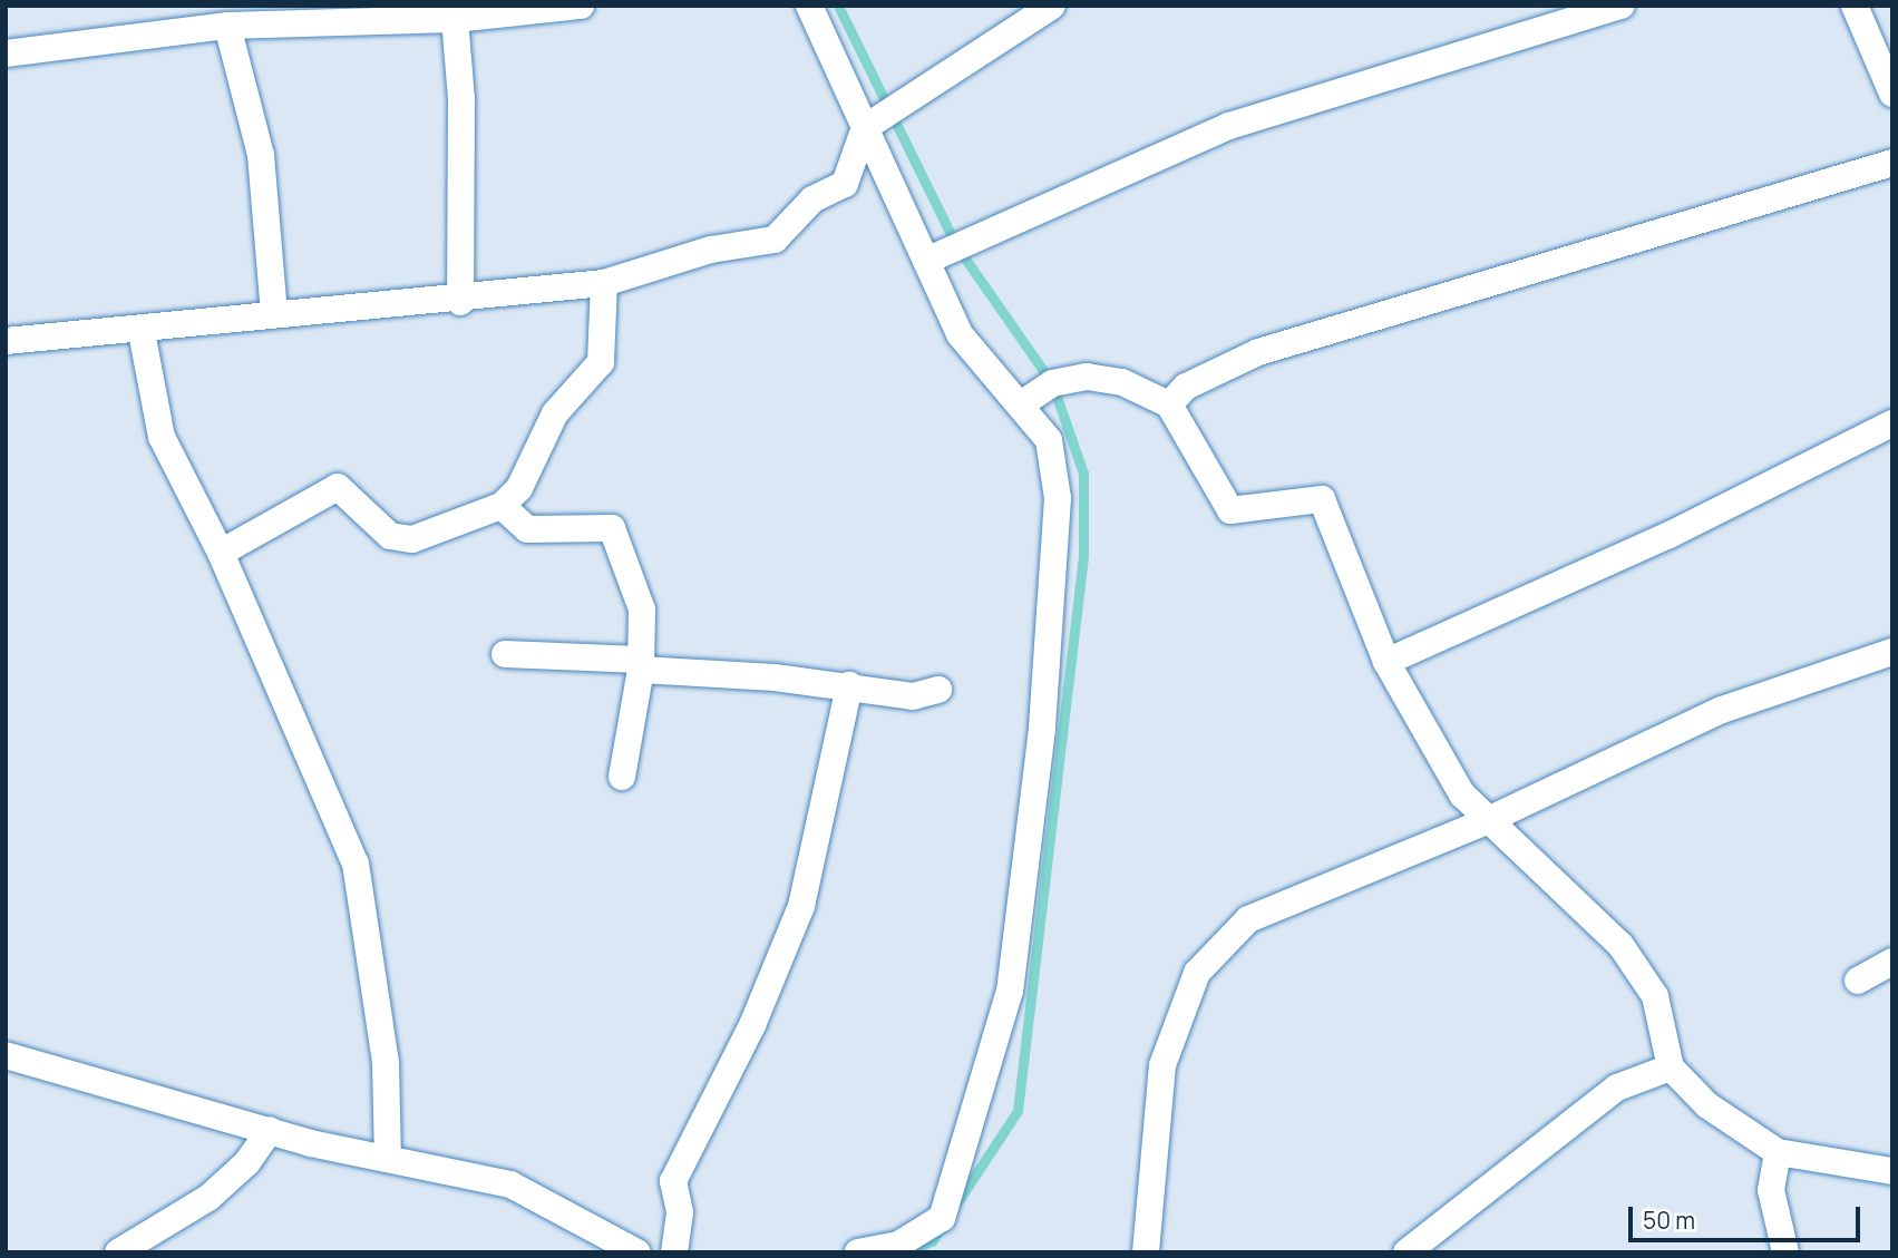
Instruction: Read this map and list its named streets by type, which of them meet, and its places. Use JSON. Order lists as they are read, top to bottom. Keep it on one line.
{"scale_bar":"50 m"}
